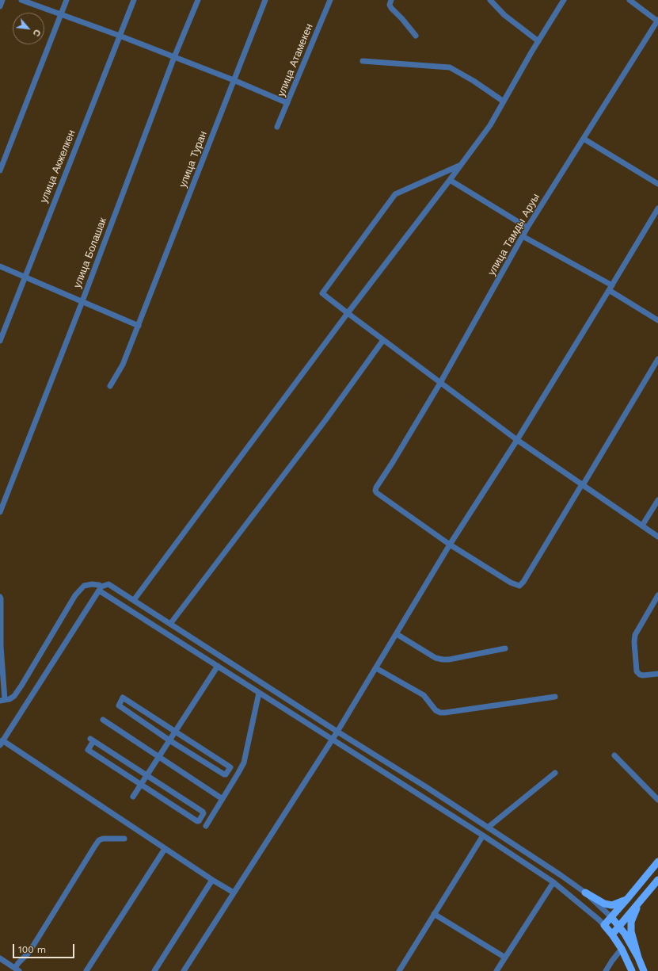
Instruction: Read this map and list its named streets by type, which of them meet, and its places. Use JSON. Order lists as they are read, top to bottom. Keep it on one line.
{"streets":{"street":["улица Атамекен","улица Туран","улица Акжелкен","улица Тамды Аруы","улица Болашак"]},"scale_bar":"100 m","north":"bottom right"}
